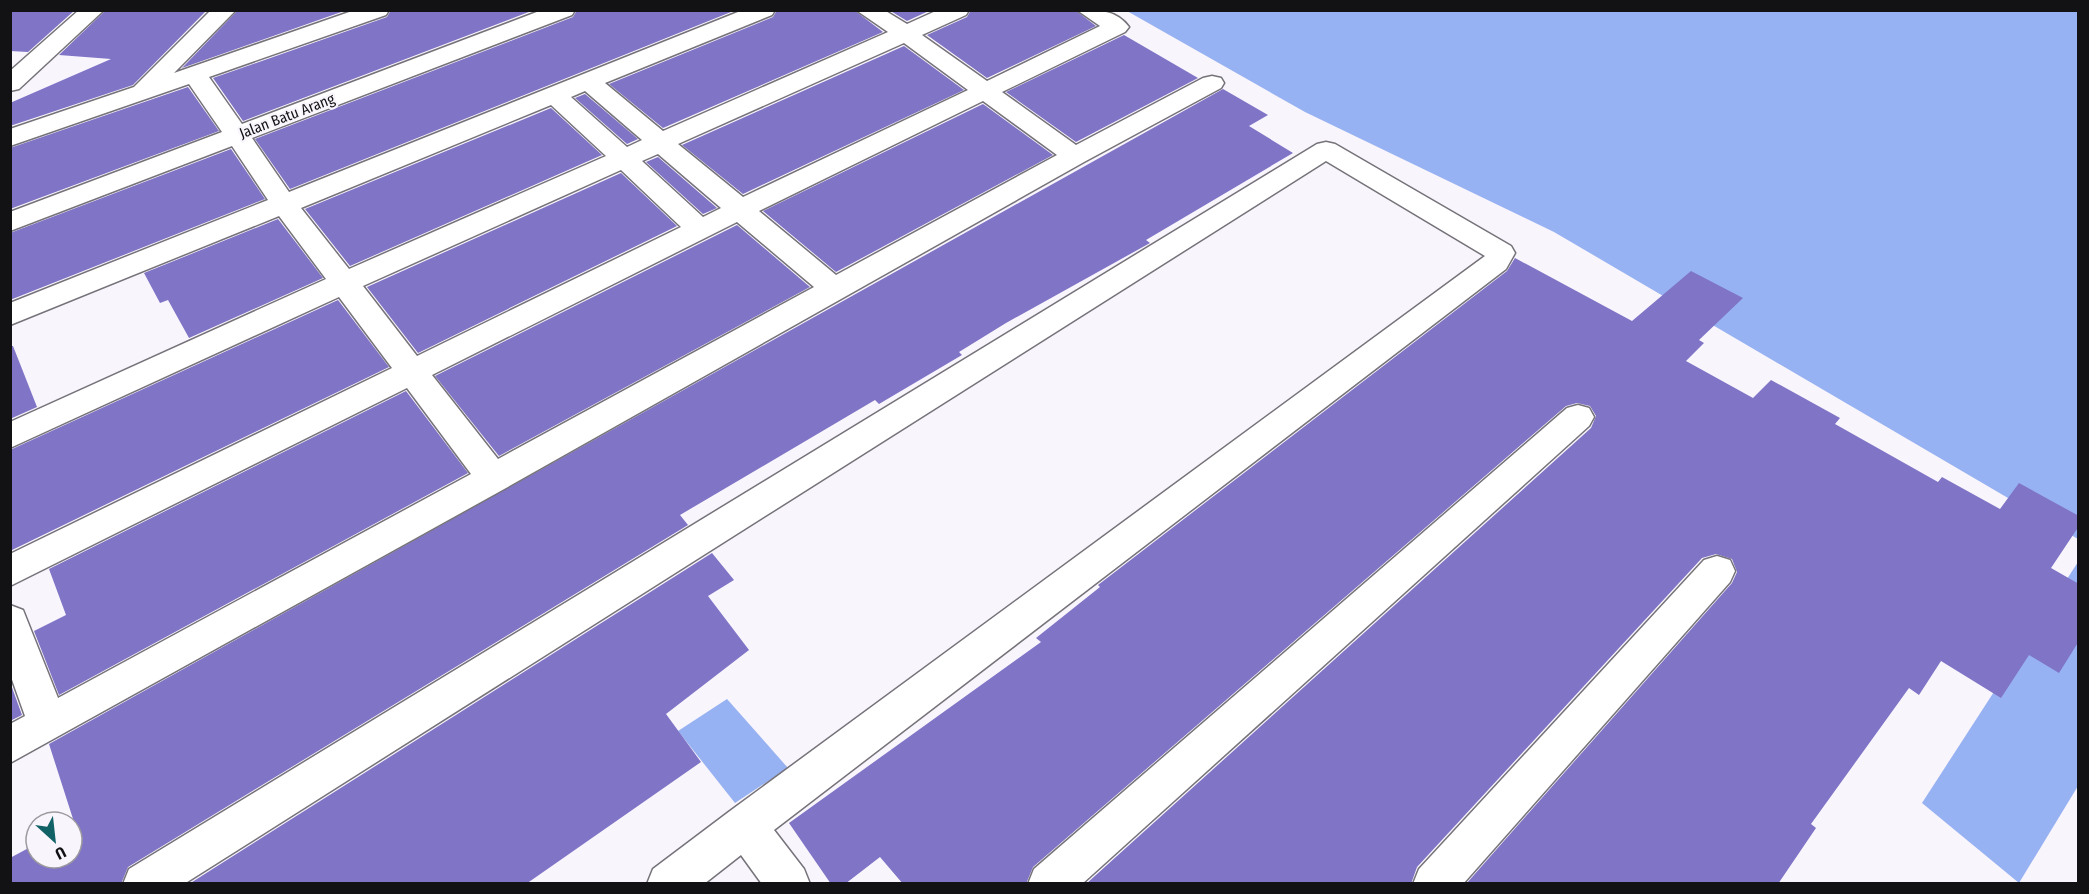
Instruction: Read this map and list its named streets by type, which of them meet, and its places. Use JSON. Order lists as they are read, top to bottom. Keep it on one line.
{"streets":{"street":["Jalan Batu Arang"]},"north":"bottom right"}
